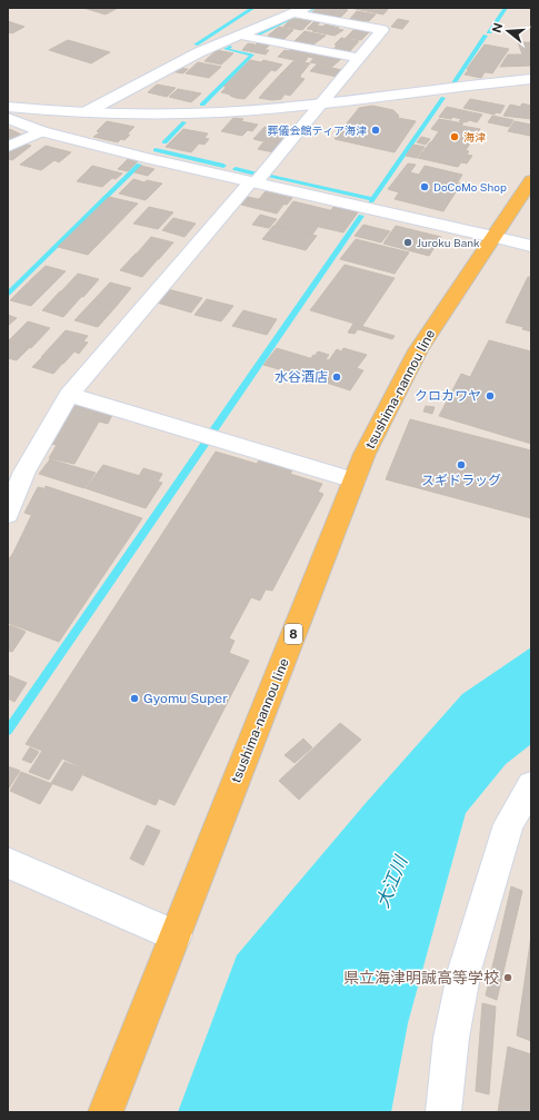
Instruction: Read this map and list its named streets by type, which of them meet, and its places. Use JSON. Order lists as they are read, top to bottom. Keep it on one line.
{"streets":{"main road":["tsushima-nannou line","8"]},"water":["大江川"],"places":["葬儀会館ティア海津","海津","DoCoMo Shop","Juroku Bank","水谷酒店","クロカワヤ","スギドラッグ","Gyomu Super","県立海津明誠高等学校"],"north":"left"}
